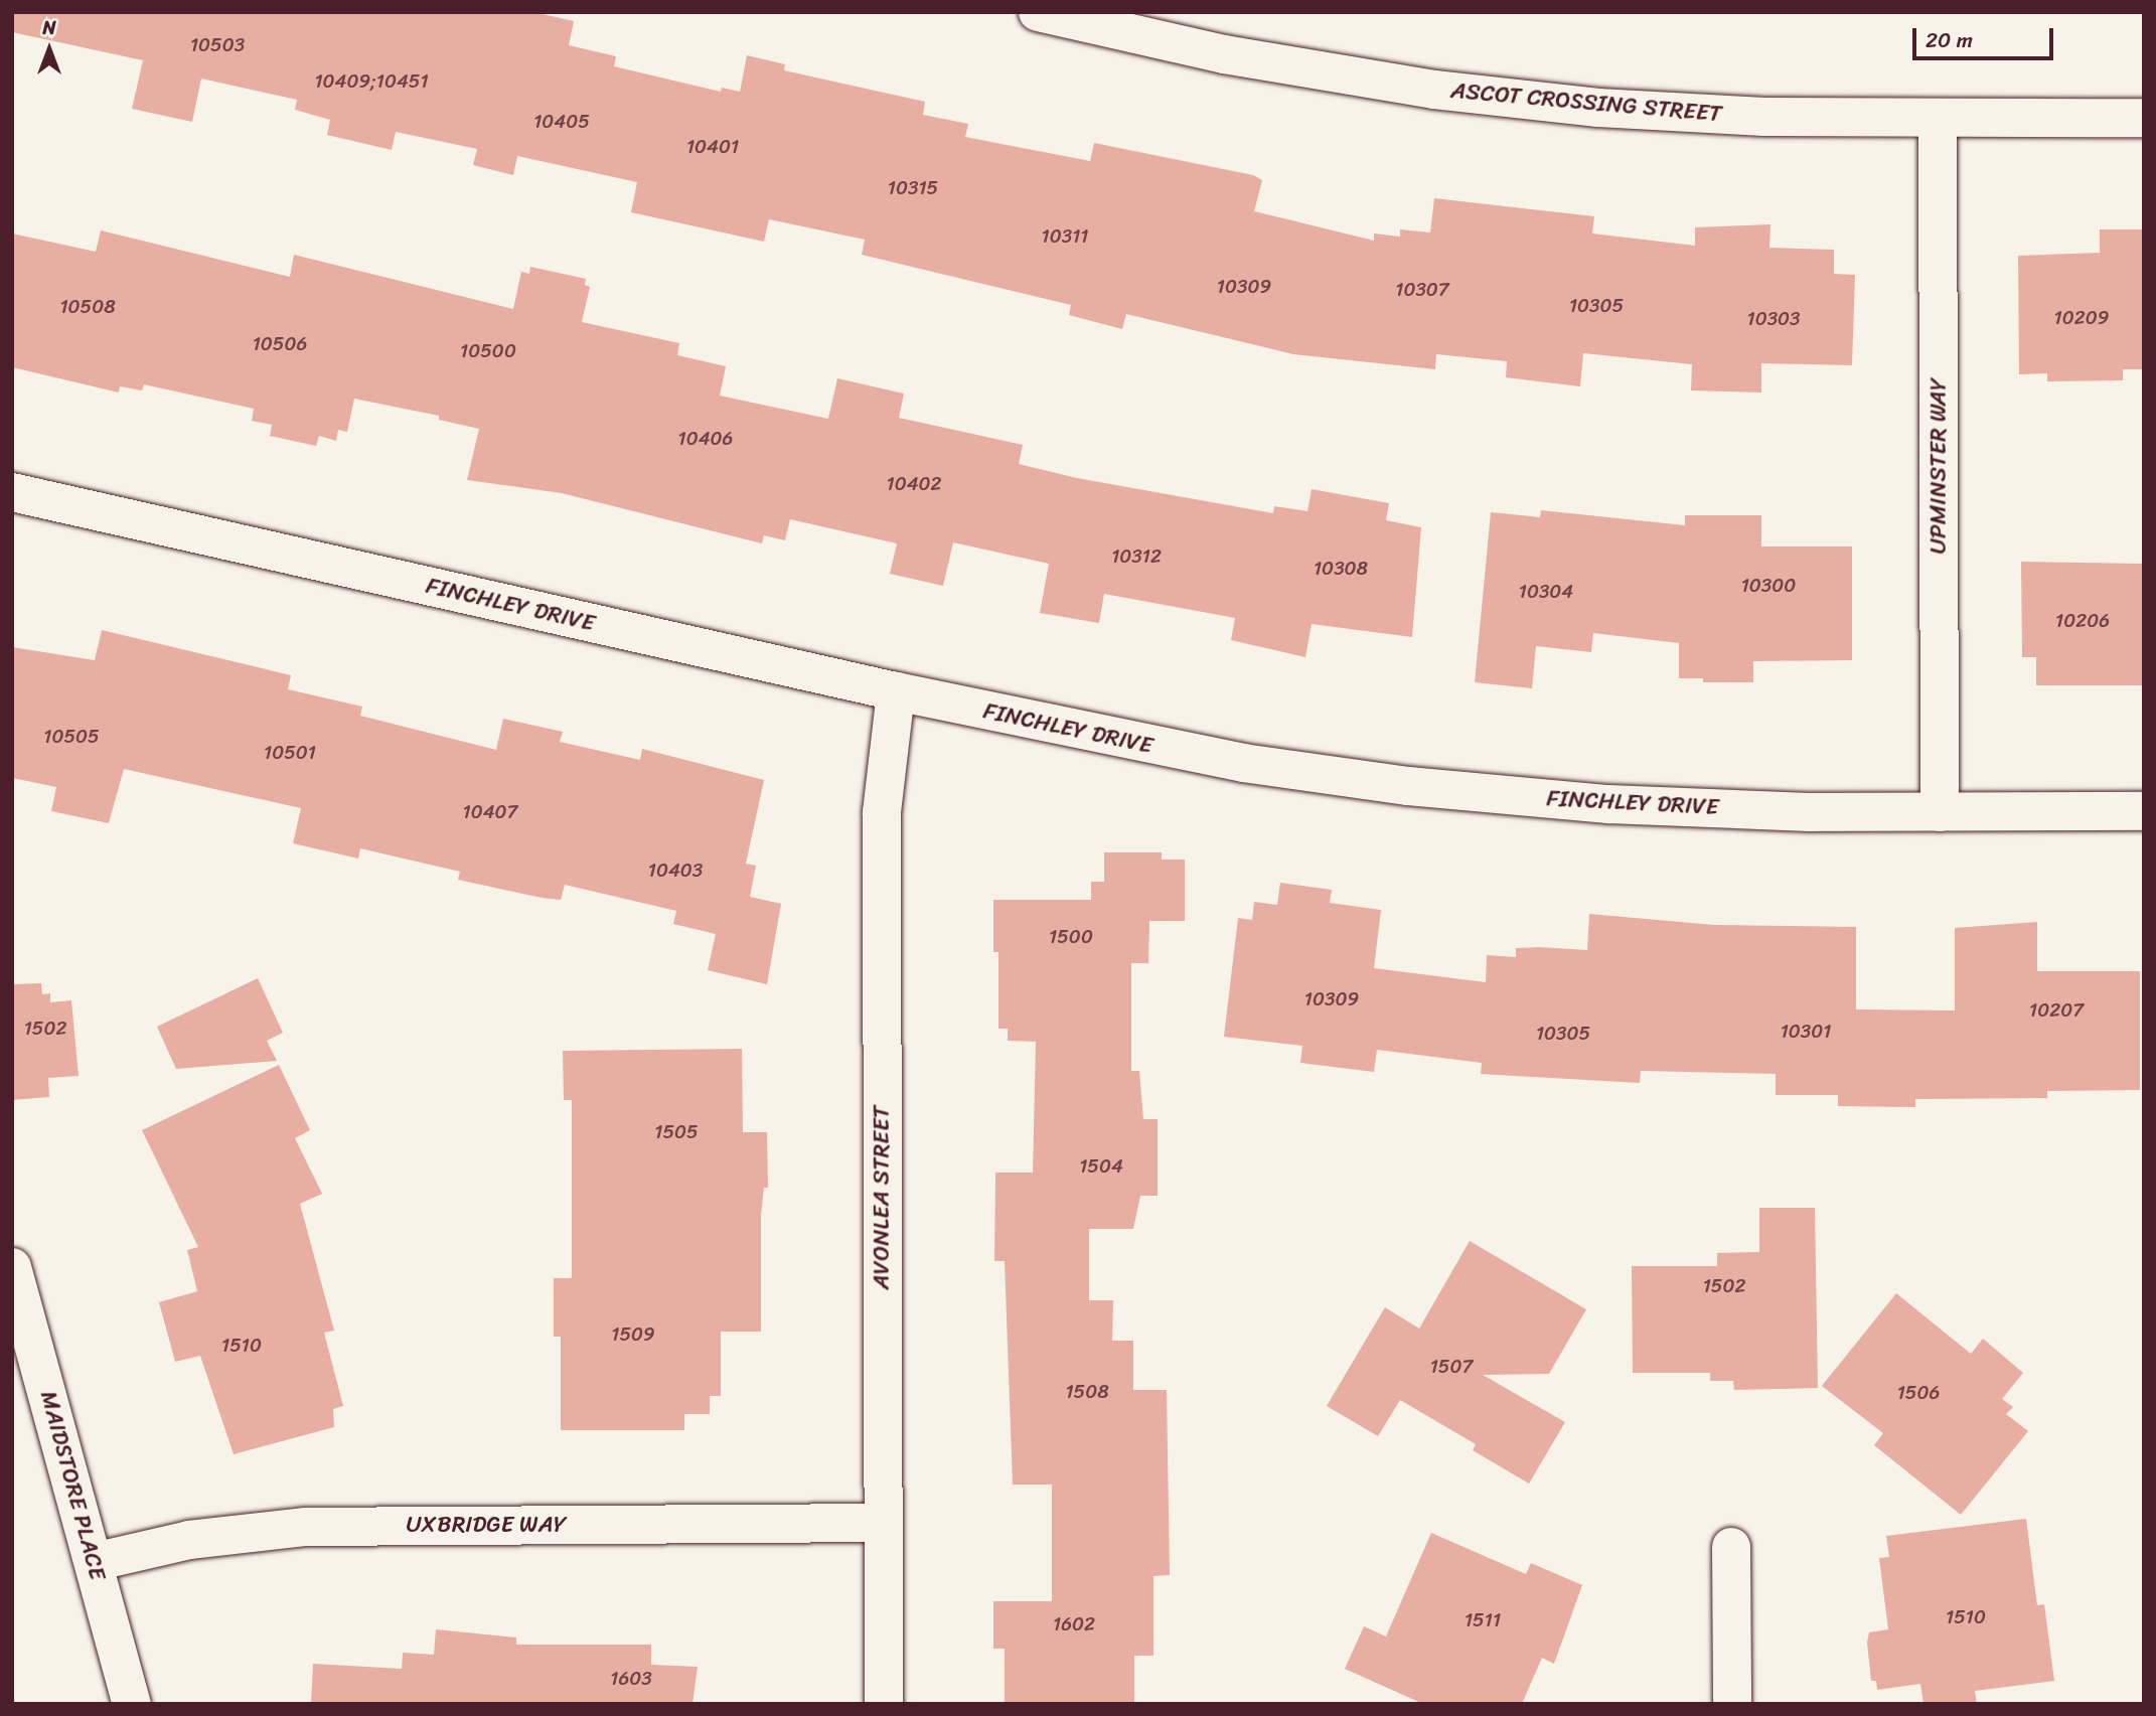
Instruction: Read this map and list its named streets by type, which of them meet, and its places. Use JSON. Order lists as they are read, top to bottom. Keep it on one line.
{"streets":{"street":["ASCOT CROSSING STREET","UPMINSTER WAY","FINCHLEY DRIVE","AVONLEA STREET","MAIDSTORE PLACE","UXBRIDGE WAY"]},"crossings":[["ASCOT CROSSING STREET","UPMINSTER WAY"],["UPMINSTER WAY","FINCHLEY DRIVE"],["FINCHLEY DRIVE","AVONLEA STREET"],["AVONLEA STREET","UXBRIDGE WAY"],["MAIDSTORE PLACE","UXBRIDGE WAY"]],"house_numbers":["10503","10409;10451","10405","10401","10315","10311","10309","10307","10305","10508","10209","10303","10506","10500","10406","10402","10312","10308","10300","10304","10206","10505","10501","10407","10403","1500","10309","10207","1502","10301","10305","1505","1504","1502","1509","1510","1507","1508","1506","1510","1511","1602","1603"],"scale_bar":"20 m","north":"top"}
